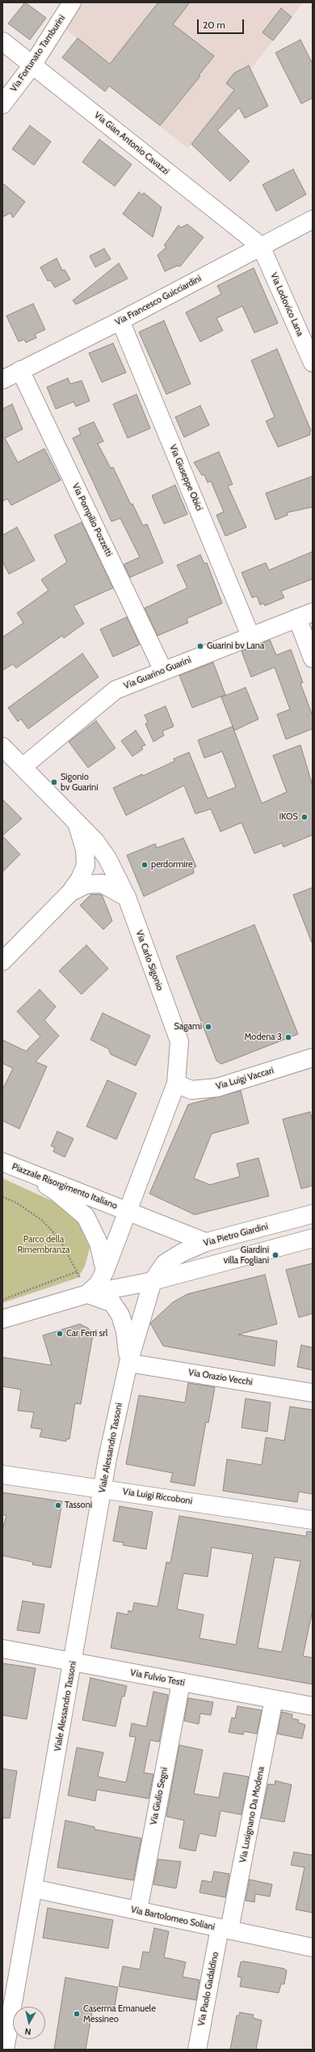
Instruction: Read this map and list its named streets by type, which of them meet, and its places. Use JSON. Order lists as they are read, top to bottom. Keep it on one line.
{"streets":{"street":["Via Fortunato Tamburini","Via Gian Antonio Cavazzi","Via Francesco Guicciardini","Via Lodovico Lana","Via Giuseppe Obici","Via Pompilio Pozzetti","Via Guarino Guarini","Via Carlo Sigonio","Via Luigi Vaccari","Piazzale Risorgimento Italiano","Via Pietro Giardini","Via Orazio Vecchi","Viale Alessandro Tassoni","Via Luigi Riccoboni","Via Fulvio Testi","Via Giulio Segni","Via Lusignano Da Modena","Via Bartolomeo Soliani","Via Paolo Gadaldino"]},"crossings":[["Via Fortunato Tamburini","Via Gian Antonio Cavazzi"],["Via Gian Antonio Cavazzi","Via Francesco Guicciardini"],["Via Gian Antonio Cavazzi","Via Lodovico Lana"],["Via Francesco Guicciardini","Via Lodovico Lana"],["Via Francesco Guicciardini","Via Giuseppe Obici"],["Via Francesco Guicciardini","Via Pompilio Pozzetti"],["Via Giuseppe Obici","Via Guarino Guarini"],["Via Pompilio Pozzetti","Via Guarino Guarini"],["Via Guarino Guarini","Via Carlo Sigonio"],["Via Carlo Sigonio","Via Luigi Vaccari"],["Via Carlo Sigonio","Piazzale Risorgimento Italiano"],["Piazzale Risorgimento Italiano","Via Pietro Giardini"],["Piazzale Risorgimento Italiano","Viale Alessandro Tassoni"],["Via Pietro Giardini","Viale Alessandro Tassoni"],["Via Orazio Vecchi","Viale Alessandro Tassoni"],["Viale Alessandro Tassoni","Via Luigi Riccoboni"],["Viale Alessandro Tassoni","Via Fulvio Testi"],["Viale Alessandro Tassoni","Via Bartolomeo Soliani"],["Via Fulvio Testi","Via Giulio Segni"],["Via Fulvio Testi","Via Lusignano Da Modena"],["Via Giulio Segni","Via Bartolomeo Soliani"],["Via Lusignano Da Modena","Via Bartolomeo Soliani"],["Via Lusignano Da Modena","Via Paolo Gadaldino"],["Via Bartolomeo Soliani","Via Paolo Gadaldino"]],"parks":["Parco della Rimembranza"],"places":["Guarini bv Lana","Sigonio bv Guarini","IKOS","perdormire","Sagami","Modena 3","Giardini villa Fogliani","Car Ferri srl","Tassoni","Caserma Emanuele Messineo"],"scale_bar":"20 m","north":"bottom"}
